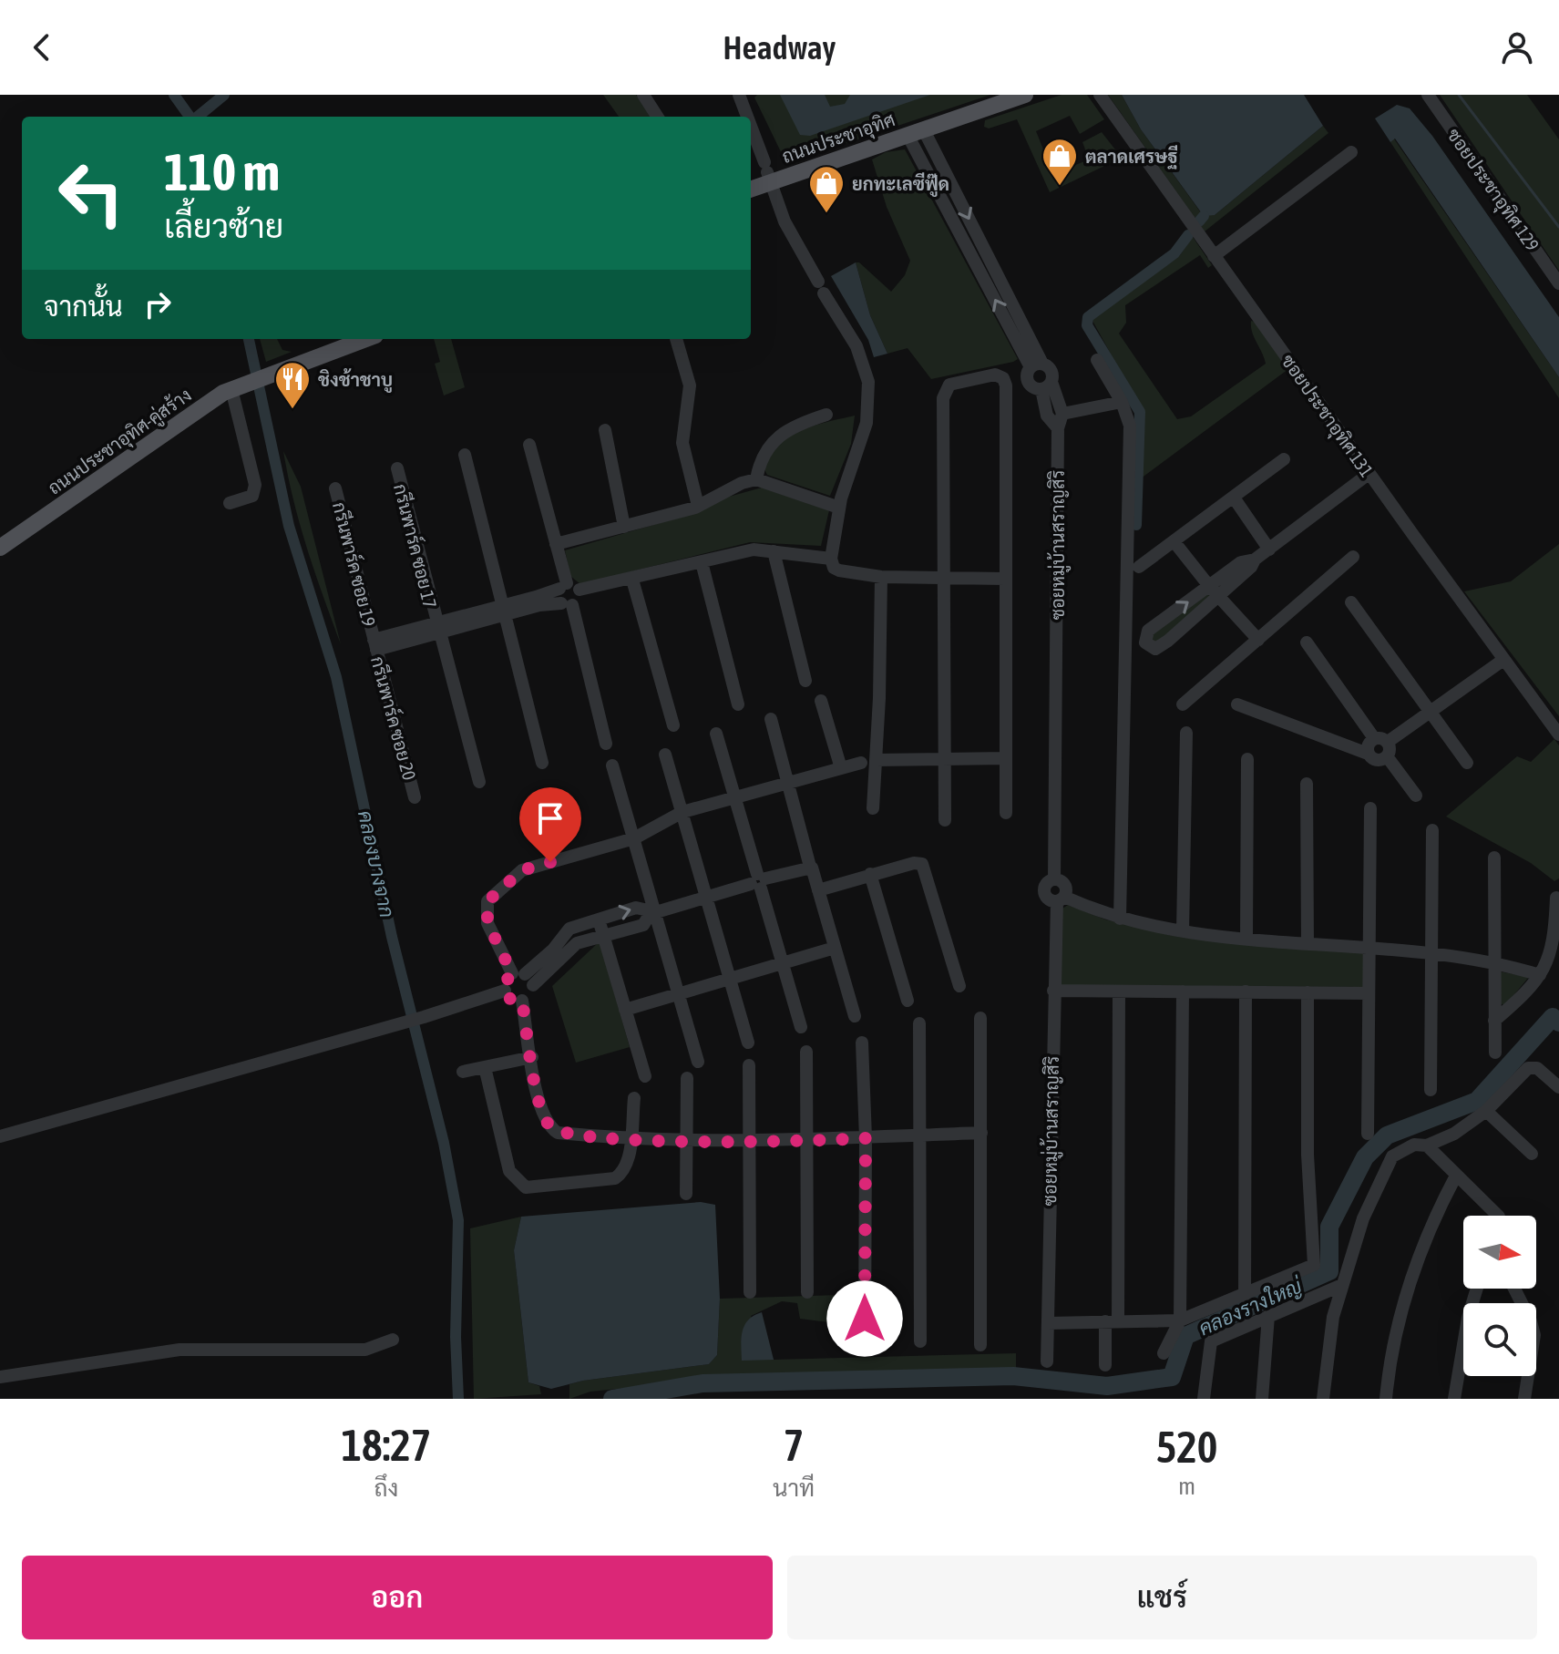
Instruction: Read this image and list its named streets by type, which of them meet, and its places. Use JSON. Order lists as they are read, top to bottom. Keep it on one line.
{"streets":{"main road":["ถนนประชาอุทิศ","ถนนประชาอุทิศ-คู่สร้าง"],"street":["ซอยประชาอุทิศ 129","ซอยประชาอุทิศ 131","ซอยหมู่บ้านสราญสิริ","กรีนพาร์ค ซอย 17","กรีนพาร์ค ซอย 19","กรีนพาร์ค ซอย 20"]},"crossings":[["ถนนประชาอุทิศ","ซอยหมู่บ้านสราญสิริ"],["กรีนพาร์ค ซอย 19","กรีนพาร์ค ซอย 20"]],"water":["คลองบางจาก","คลองรางใหญ่"],"places":{"shop":["ตลาดเศรษฐี","ยกทะเลซีฟู๊ด"],"restaurant":["ชิงช้าชาบู"]},"north":"right","page":{"header":"Headway","turn":["110 m","เลี้ยวซ้าย"],"then":"จากนั้น","eta":["18:27","ถึง","7","นาที","520","m"],"buttons":["ออก","แชร์"]}}
